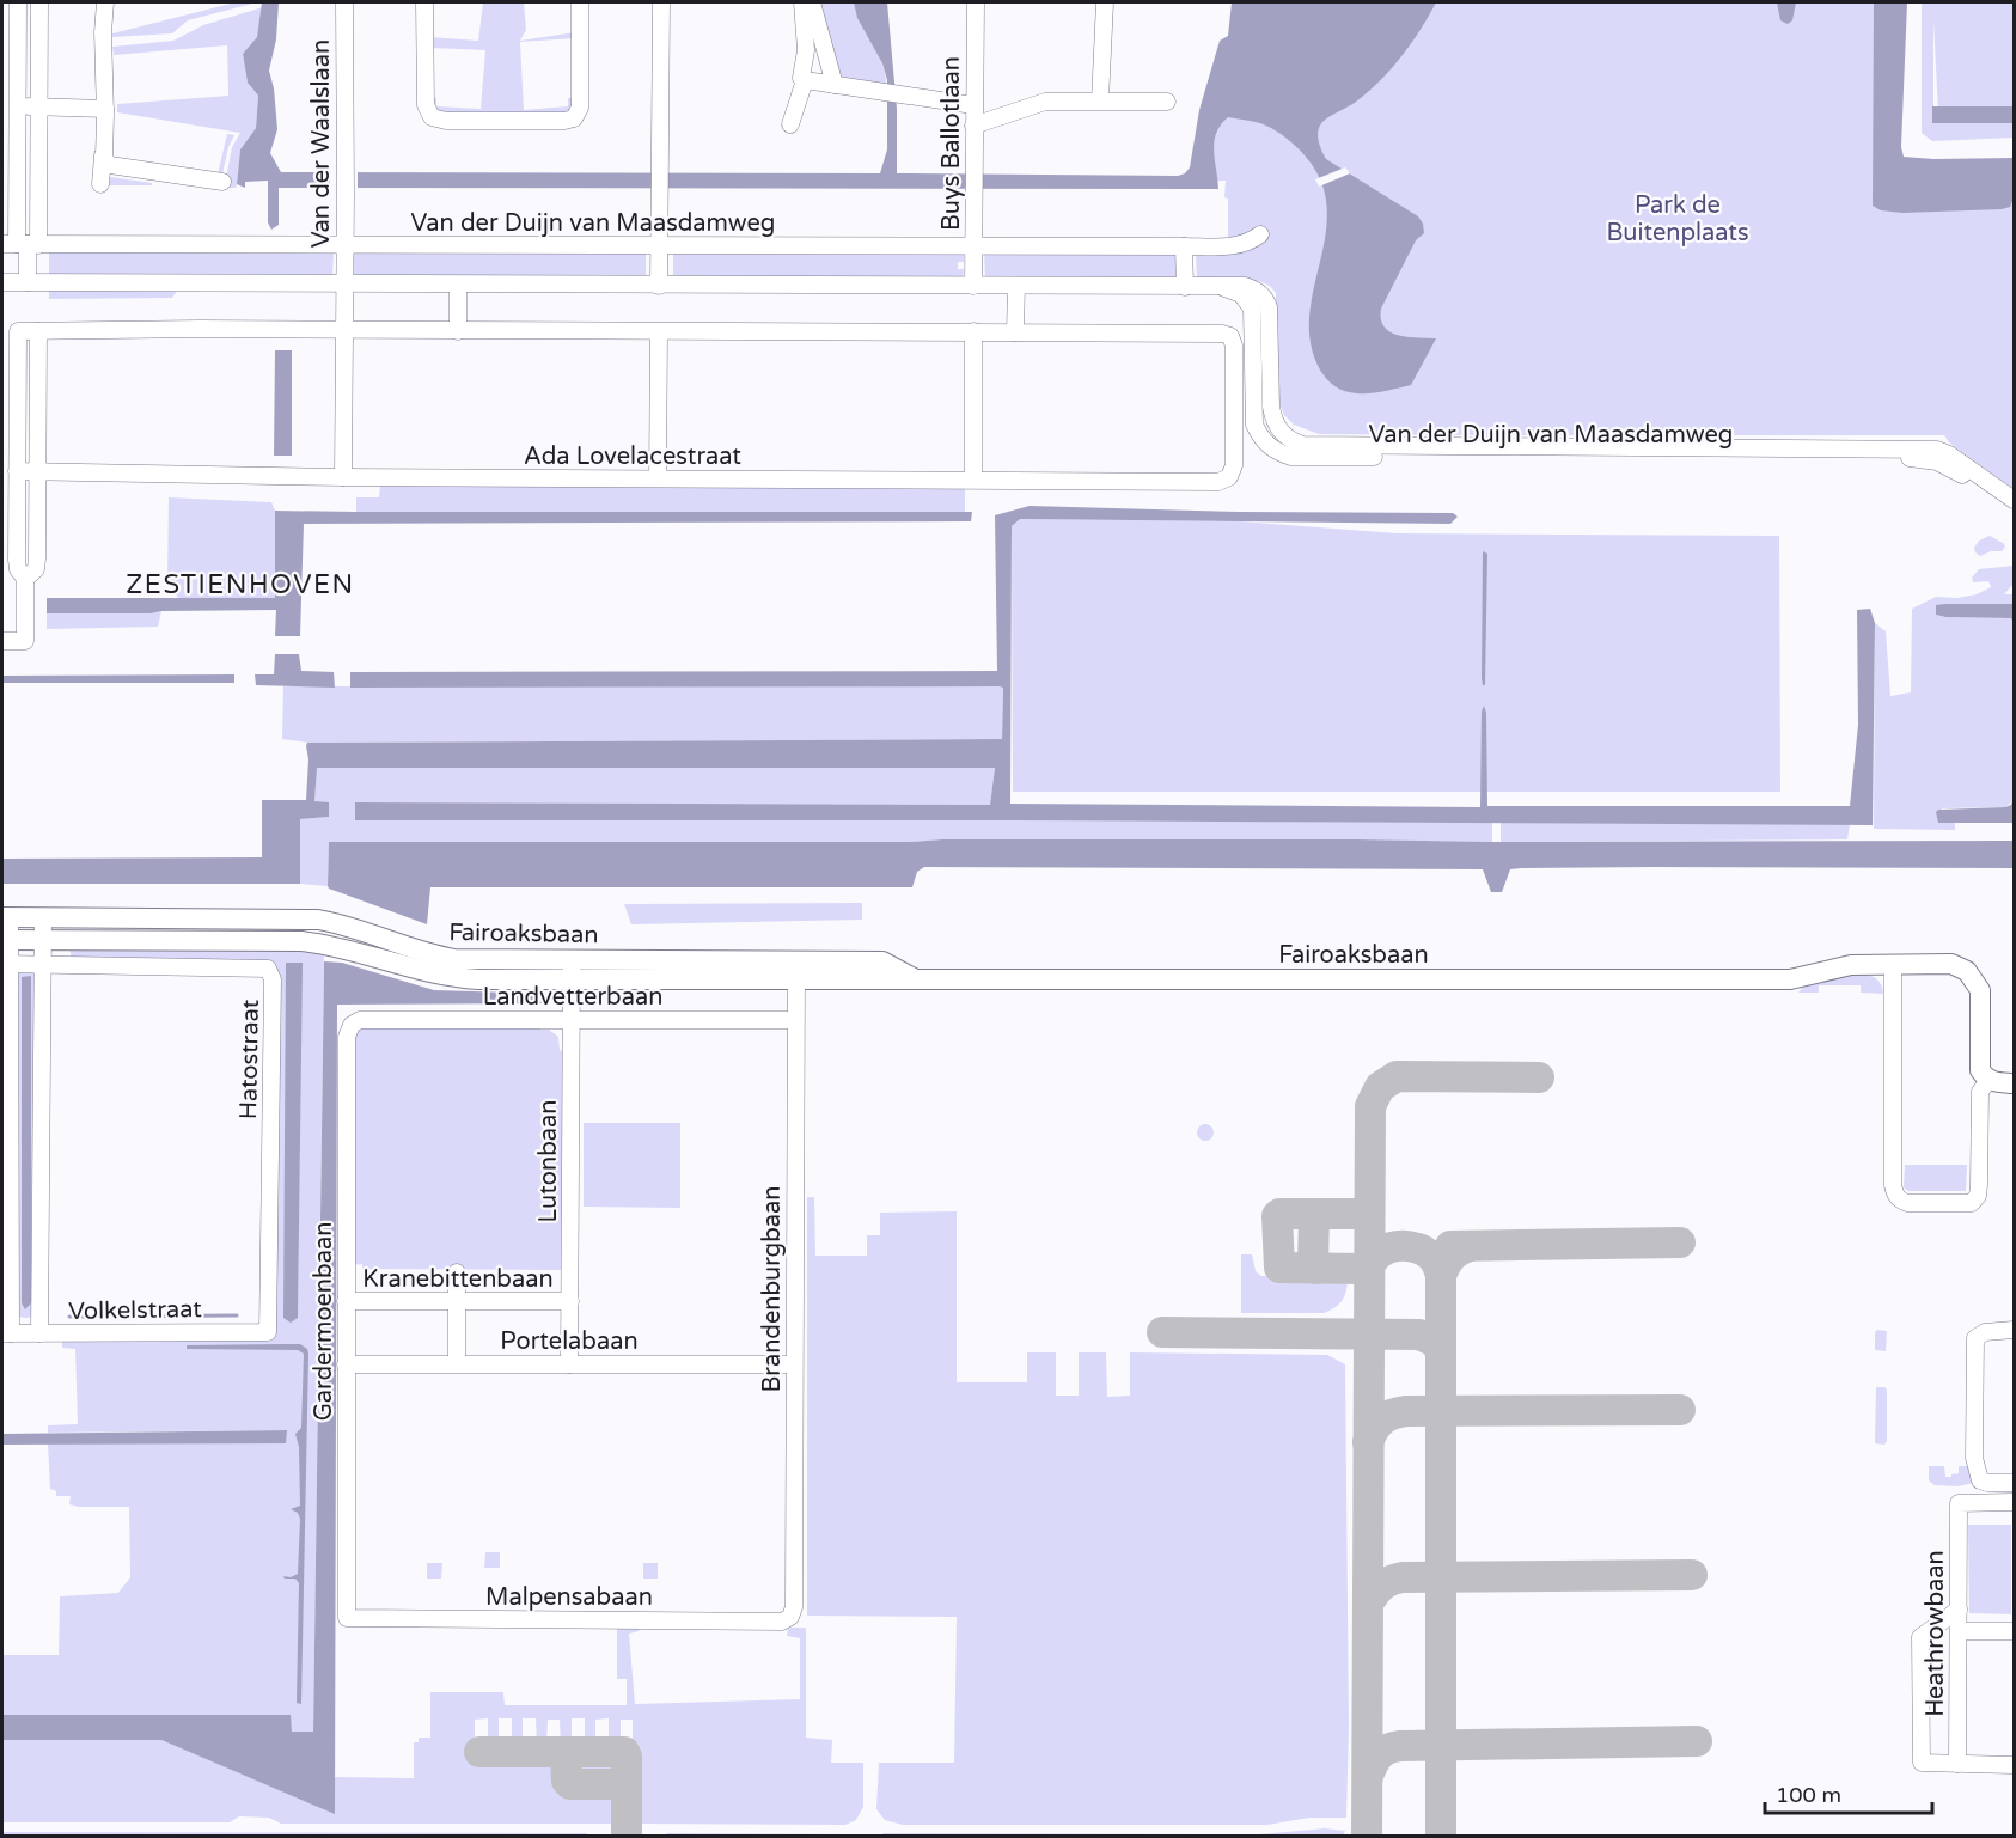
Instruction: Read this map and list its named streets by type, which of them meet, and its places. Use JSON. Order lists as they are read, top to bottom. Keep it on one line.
{"streets":{"main road":["Fairoaksbaan"],"street":["Van der Waalslaan","Buys Ballotlaan","Van der Duijn van Maasdamweg","Ada Lovelacestraat","Landvetterbaan","Hatostraat","Lutonbaan","Kranebittenbaan","Brandenburgbaan","Volkelstraat","Gardermoenbaan","Portelabaan","Malpensabaan","Heathrowbaan"]},"crossings":[["Van der Waalslaan","Van der Duijn van Maasdamweg"],["Van der Waalslaan","Ada Lovelacestraat"],["Buys Ballotlaan","Van der Duijn van Maasdamweg"],["Fairoaksbaan","Lutonbaan"],["Fairoaksbaan","Brandenburgbaan"],["Landvetterbaan","Lutonbaan"],["Landvetterbaan","Brandenburgbaan"],["Landvetterbaan","Gardermoenbaan"],["Hatostraat","Volkelstraat"],["Lutonbaan","Kranebittenbaan"],["Lutonbaan","Portelabaan"],["Kranebittenbaan","Gardermoenbaan"],["Brandenburgbaan","Portelabaan"],["Brandenburgbaan","Malpensabaan"],["Gardermoenbaan","Portelabaan"],["Gardermoenbaan","Malpensabaan"]],"districts":["ZESTIENHOVEN"],"parks":["Park de Buitenplaats"],"scale_bar":"100 m"}
